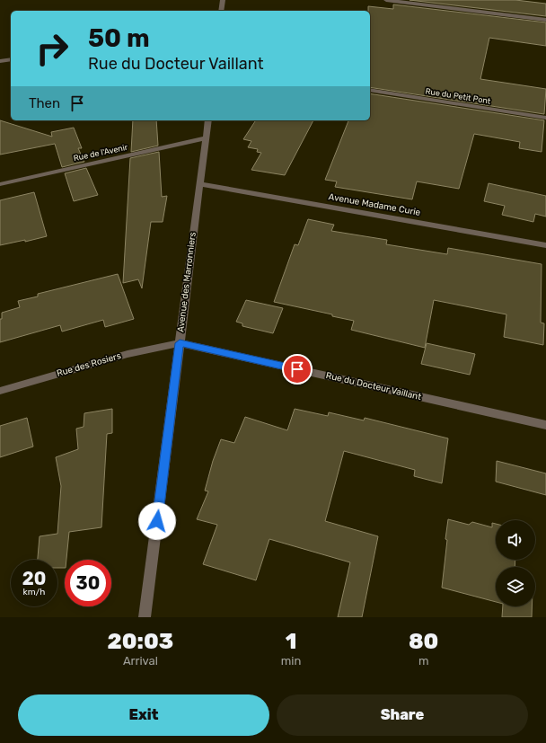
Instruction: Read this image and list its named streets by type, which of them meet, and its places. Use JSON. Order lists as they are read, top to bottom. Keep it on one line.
{"streets":{"street":["Rue du Petit Pont","Rue de l'Avenir","Avenue Madame Curie","Avenue des Marronniers","Rue des Rosiers","Rue du Docteur Vaillant"]},"crossings":[["Rue de l'Avenir","Avenue des Marronniers"],["Avenue Madame Curie","Avenue des Marronniers"],["Avenue des Marronniers","Rue des Rosiers"],["Avenue des Marronniers","Rue du Docteur Vaillant"],["Rue des Rosiers","Rue du Docteur Vaillant"]],"page":{"turn":["50 m","Rue du Docteur Vaillant"],"then":"Then","speed":"20 km/h","limit":"30","eta":["20:03","Arrival","1","min","80","m"],"buttons":["Exit","Share"]}}
